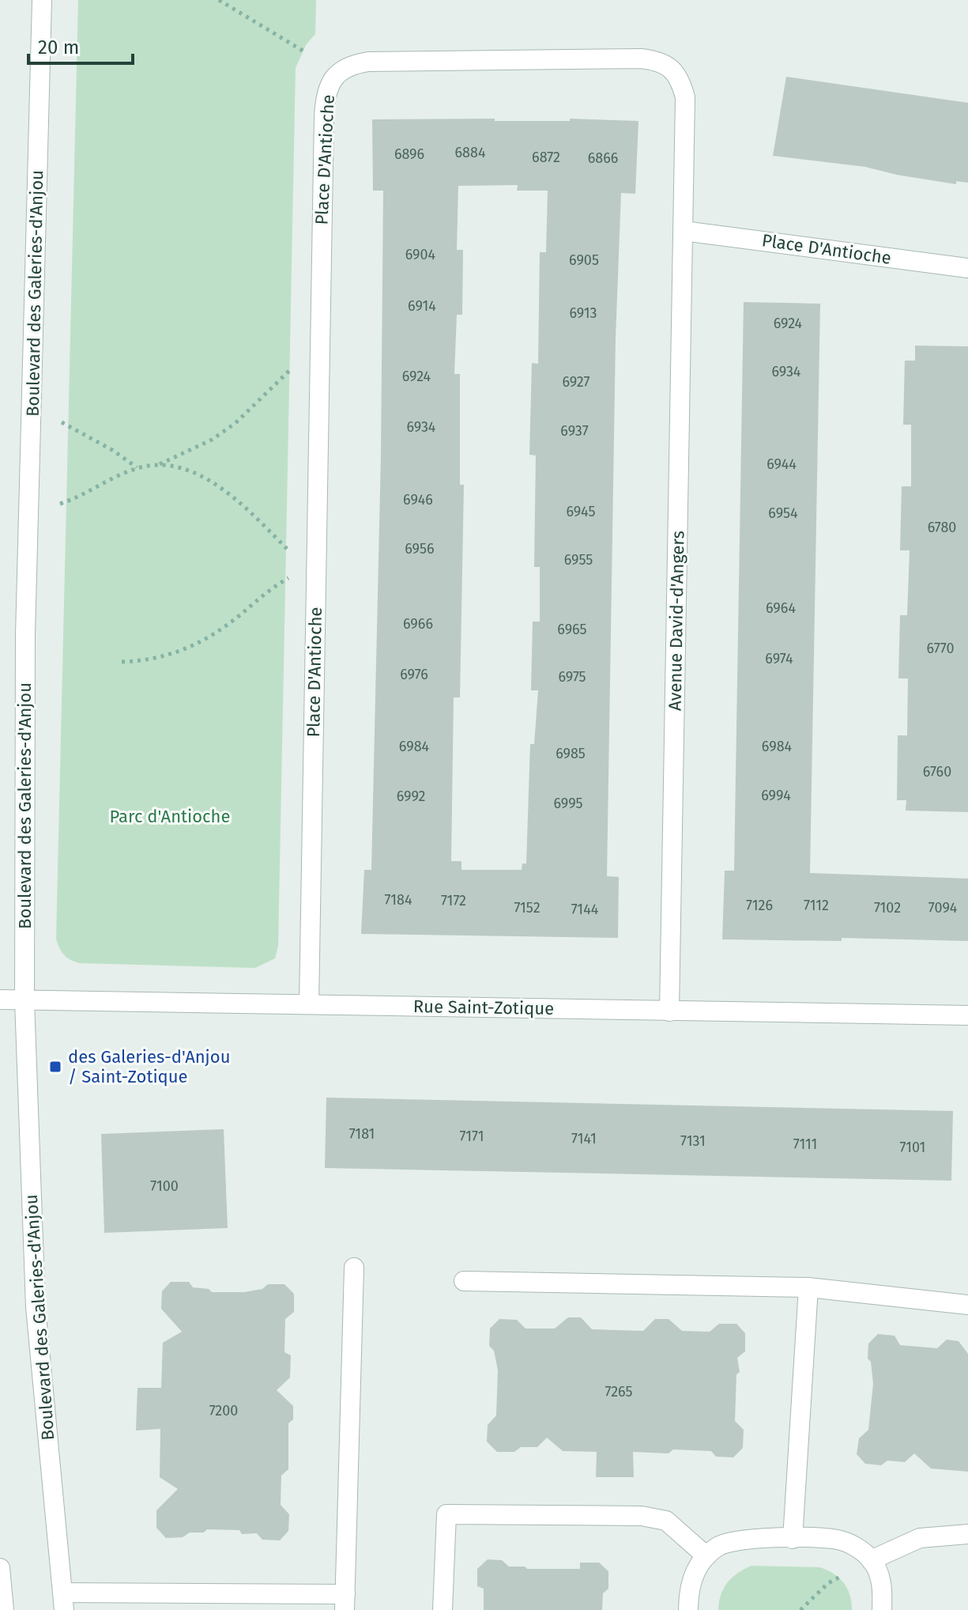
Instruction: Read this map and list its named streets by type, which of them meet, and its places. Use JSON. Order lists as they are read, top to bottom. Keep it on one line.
{"streets":{"street":["Place D'Antioche","Boulevard des Galeries-d'Anjou","Avenue David-d'Angers","Rue Saint-Zotique"]},"crossings":[["Place D'Antioche","Avenue David-d'Angers"],["Place D'Antioche","Rue Saint-Zotique"],["Boulevard des Galeries-d'Anjou","Rue Saint-Zotique"],["Avenue David-d'Angers","Rue Saint-Zotique"]],"parks":["Parc d'Antioche"],"places":{"transit":["des Galeries-d'Anjou / Saint-Zotique"]},"house_numbers":["6884","6896","6872","6866","6904","6905","6914","6913","6924","6934","6924","6927","6934","6937","6944","6946","6945","6954","6780","6956","6955","6964","6966","6965","6770","6974","6976","6975","6984","6984","6985","6760","6994","6992","6995","7184","7172","7126","7112","7152","7102","7094","7144","7181","7171","7141","7131","7111","7101","7100","7265","7200"],"scale_bar":"20 m"}
